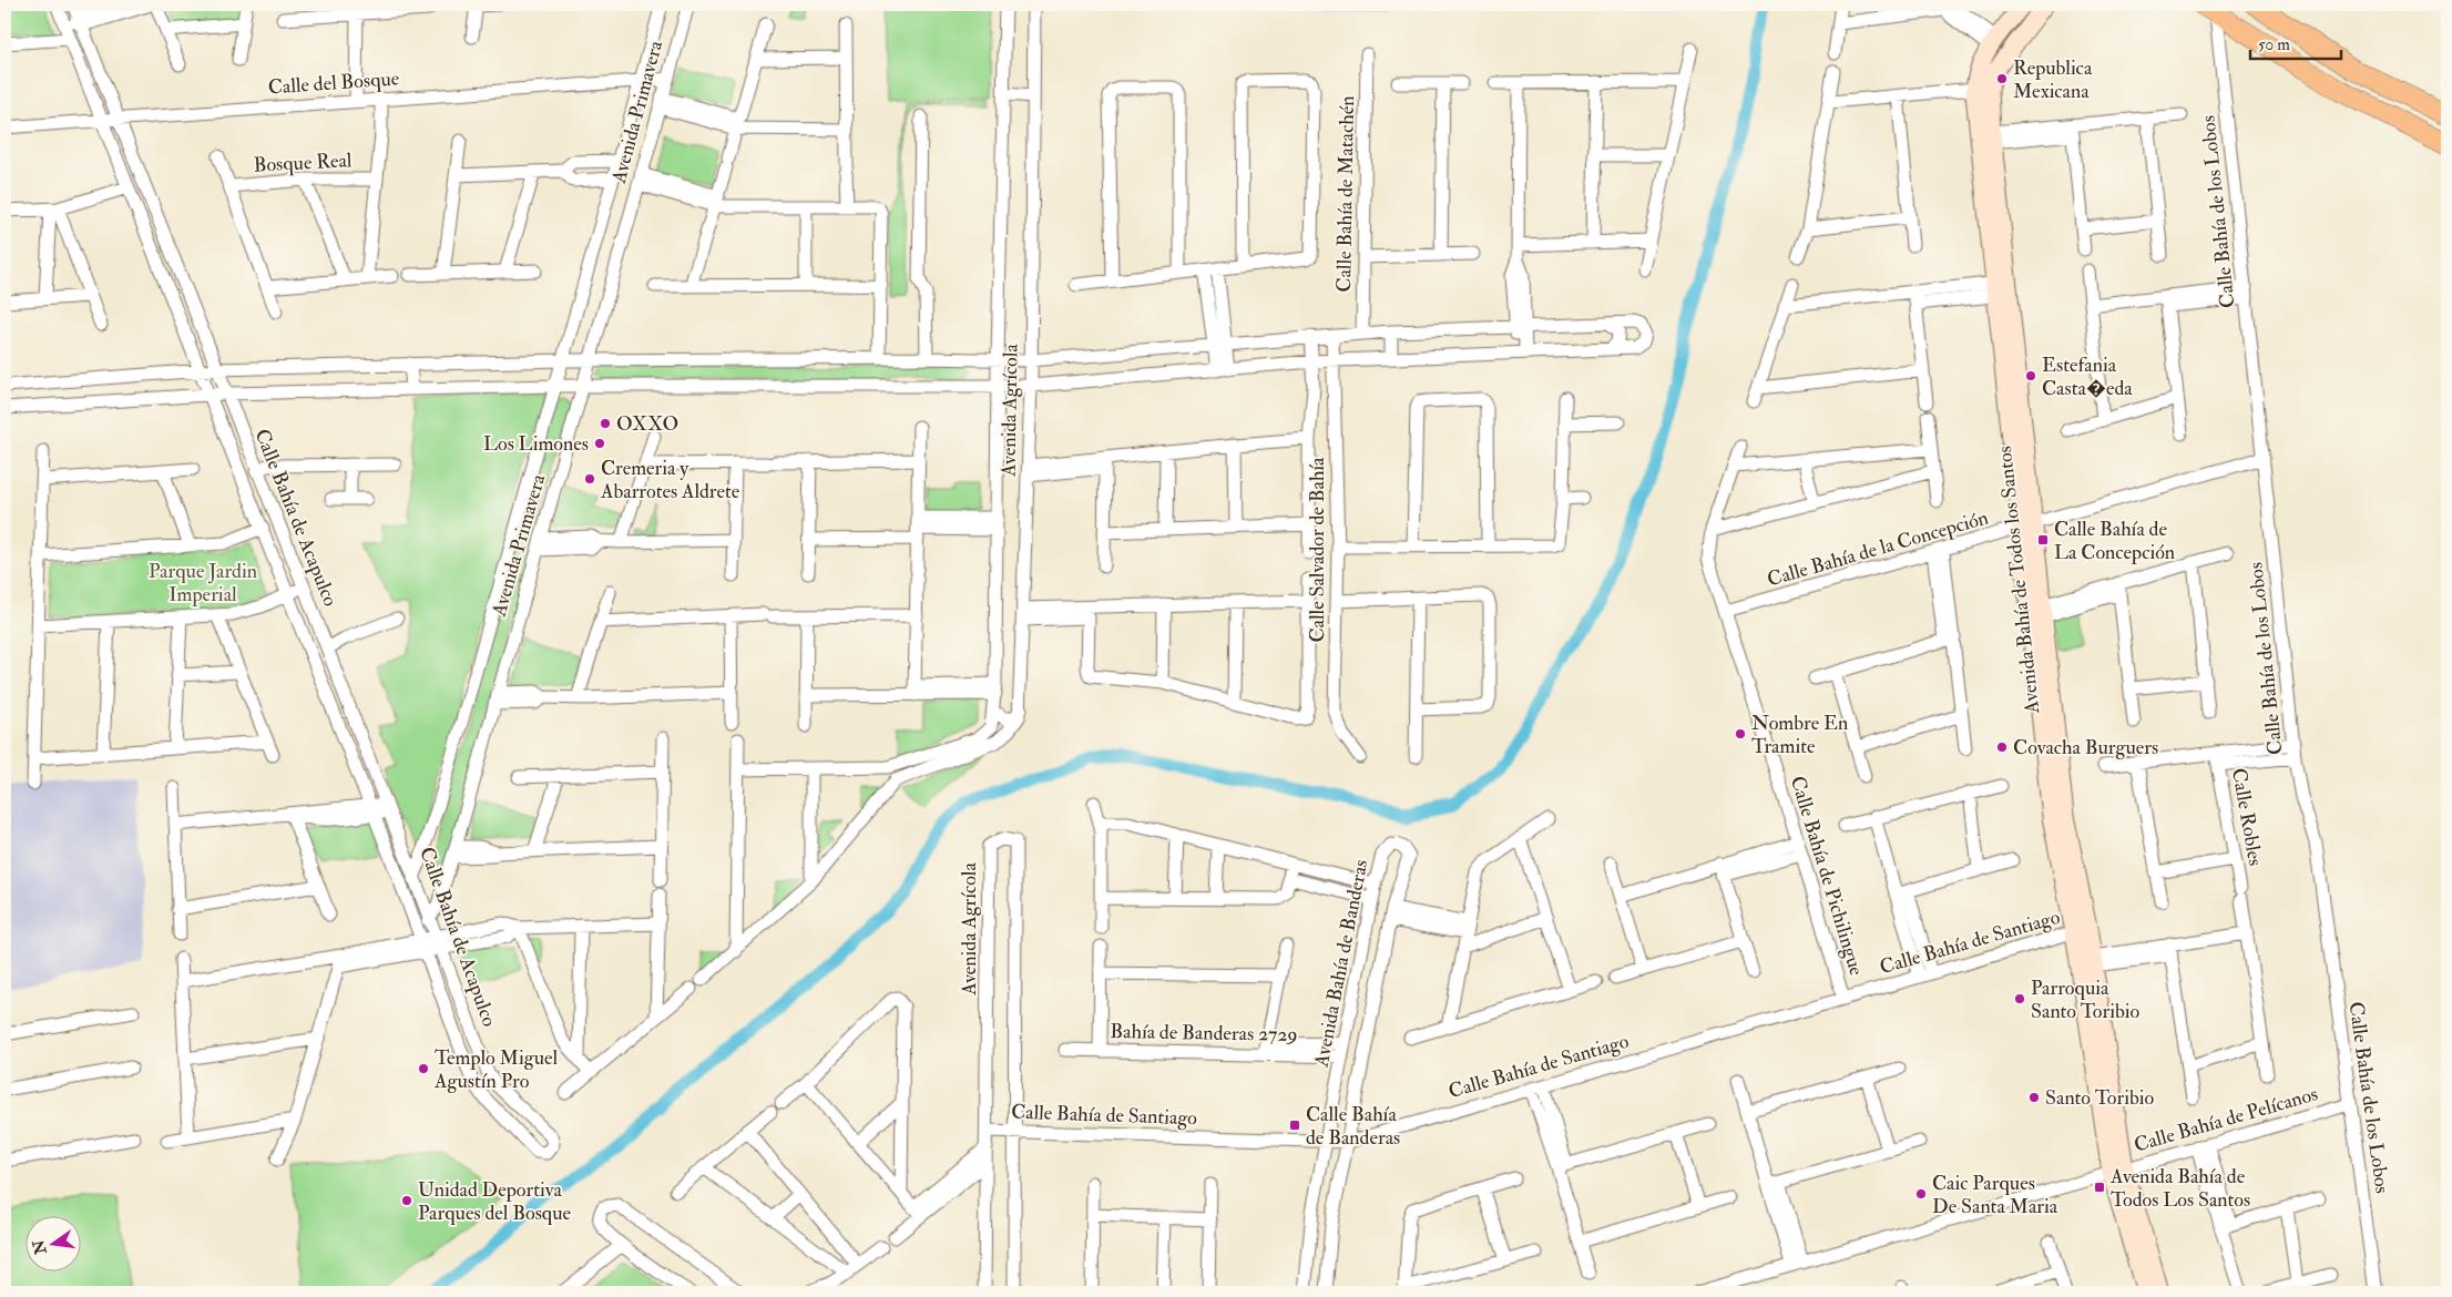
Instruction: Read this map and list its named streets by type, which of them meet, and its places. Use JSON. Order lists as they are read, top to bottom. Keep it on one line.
{"streets":{"street":["Calle del Bosque","Avenida Primavera","Bosque Real","Calle Bahía de Matachén","Calle Bahía de los Lobos","Avenida Agrícola","Calle Bahía de Acapulco","Calle Bahía de la Concepción","Calle Salvador de Bahía","Avenida Bahía de Todos los Santos","Calle Robles","Calle Bahía de Pichilingue","Calle Bahía de Santiago","Avenida Bahía de Banderas","Bahía de Banderas 2729","Calle Bahía de Pelícanos"]},"crossings":[["Calle del Bosque","Avenida Primavera"],["Calle del Bosque","Bosque Real"],["Calle del Bosque","Calle Bahía de Acapulco"],["Avenida Primavera","Calle Bahía de Acapulco"],["Calle Bahía de los Lobos","Calle Bahía de la Concepción"],["Calle Bahía de los Lobos","Calle Bahía de Pelícanos"],["Avenida Agrícola","Calle Bahía de Santiago"],["Calle Bahía de la Concepción","Avenida Bahía de Todos los Santos"],["Calle Bahía de la Concepción","Calle Bahía de Pichilingue"],["Avenida Bahía de Todos los Santos","Calle Bahía de Santiago"],["Avenida Bahía de Todos los Santos","Calle Bahía de Pelícanos"],["Calle Bahía de Pichilingue","Calle Bahía de Santiago"],["Calle Bahía de Santiago","Avenida Bahía de Banderas"],["Avenida Bahía de Banderas","Bahía de Banderas 2729"]],"parks":["Parque Jardin Imperial"],"places":{"other":["Republica Mexicana","Estefania Casta�eda","OXXO","Los Limones","Cremeria y Abarrotes Aldrete","Nombre En Tramite","Covacha Burguers","Parroquia Santo Toribio","Templo Miguel Agustín Pro","Santo Toribio","Caic Parques De Santa Maria","Unidad Deportiva Parques del Bosque"],"transit":["Calle Bahía de La Concepción","Calle Bahía de Banderas","Avenida Bahía de Todos Los Santos"]},"scale_bar":"50 m","north":"left"}
